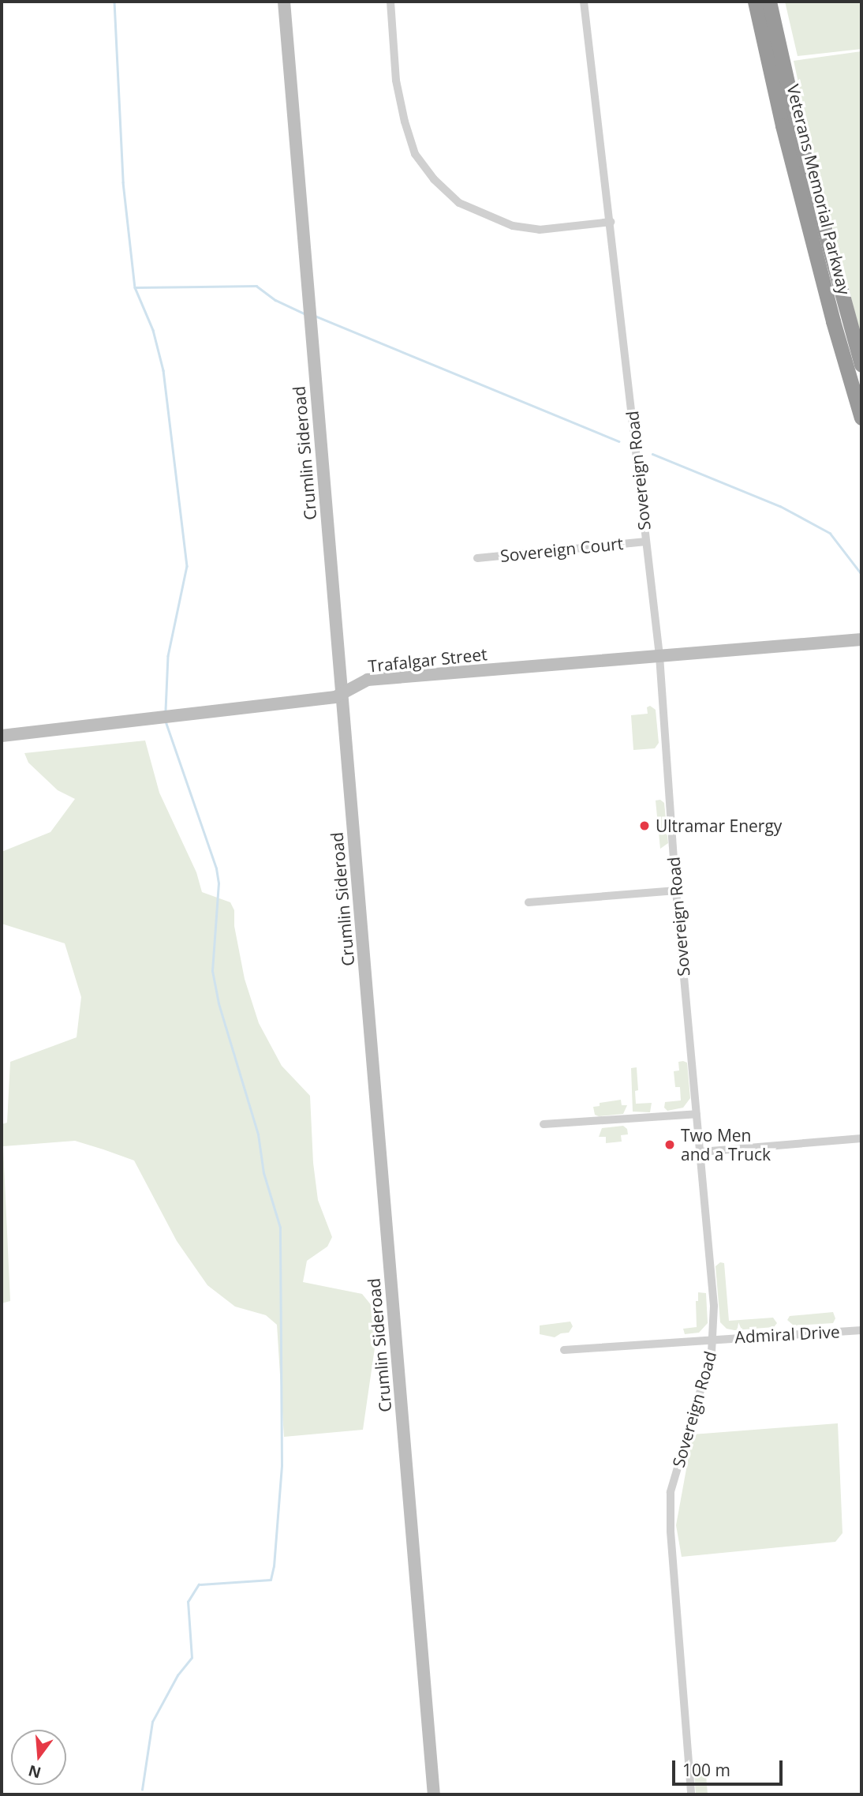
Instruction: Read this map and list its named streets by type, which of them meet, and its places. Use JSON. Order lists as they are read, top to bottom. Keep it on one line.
{"streets":{"highway":["Veterans Memorial Parkway"],"street":["Crumlin Sideroad","Sovereign Road","Sovereign Court","Trafalgar Street","Admiral Drive"]},"crossings":[["Crumlin Sideroad","Trafalgar Street"],["Sovereign Road","Sovereign Court"],["Sovereign Road","Trafalgar Street"],["Sovereign Road","Admiral Drive"]],"places":["Ultramar Energy","Two Men and a Truck"],"scale_bar":"100 m","north":"bottom"}
